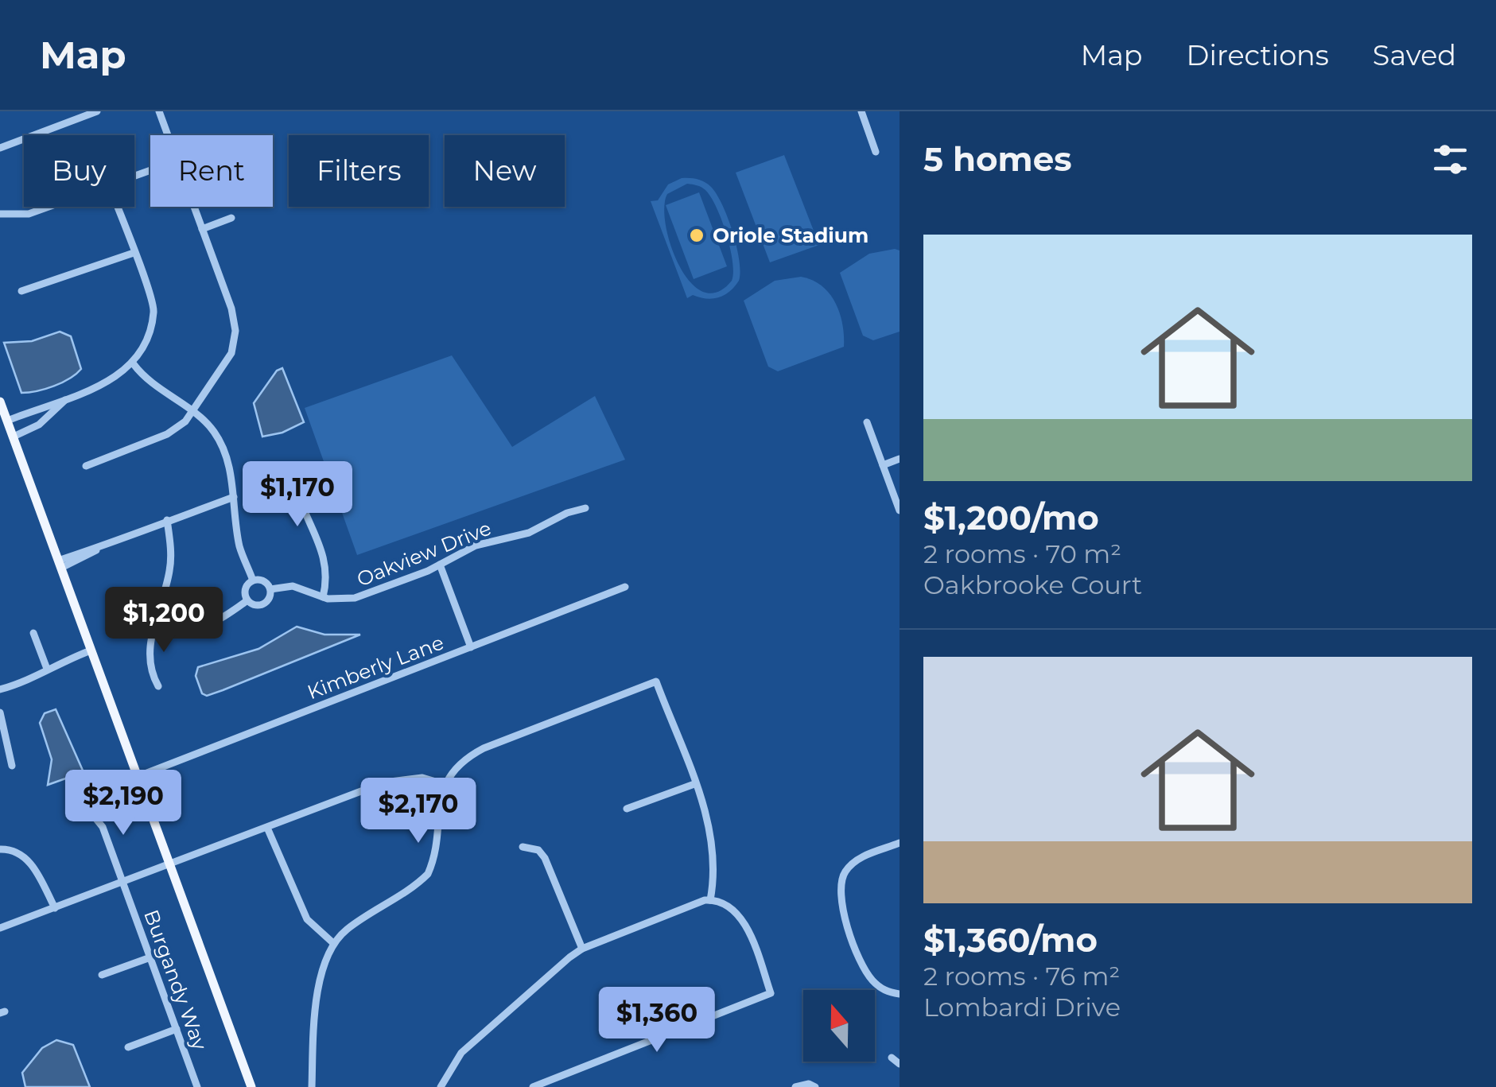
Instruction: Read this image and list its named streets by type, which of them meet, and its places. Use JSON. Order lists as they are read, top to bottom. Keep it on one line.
{"streets":{"street":["Oakview Drive","Kimberly Lane","Burgandy Way"]},"places":["Oriole Stadium"],"north":"top","page":{"header":"Map","nav":["Map","Directions","Saved"],"heading":"5 homes","chip":["Buy","Rent","Filters","New"],"list":[{"name":"$1,200/mo","note":"2 rooms · 70 m² · Oakbrooke Court"},{"name":"$1,360/mo","note":"2 rooms · 76 m² · Lombardi Drive"}],"price":["$1,170","$1,200","$2,190","$2,170","$1,360"]}}
